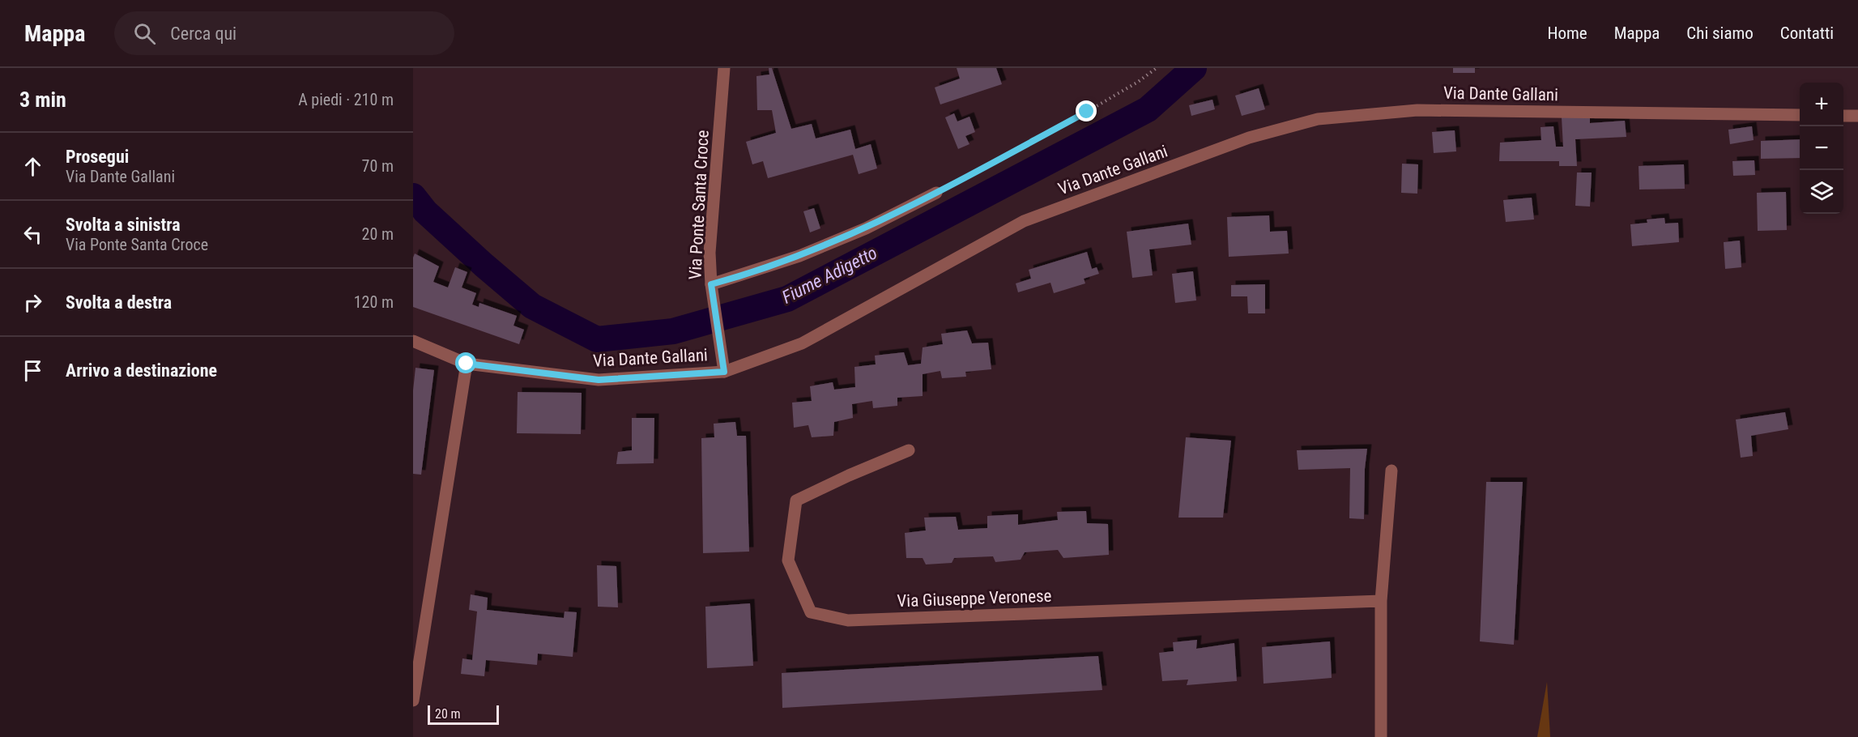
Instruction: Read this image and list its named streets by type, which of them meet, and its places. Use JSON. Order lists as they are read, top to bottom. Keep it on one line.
{"streets":{"street":["Via Dante Gallani","Via Ponte Santa Croce","Via Giuseppe Veronese"]},"crossings":[["Via Dante Gallani","Via Ponte Santa Croce"]],"water":["Fiume Adigetto"],"scale_bar":"20 m","page":{"header":"Mappa","search":"Cerca qui","nav":["Home","Mappa","Chi siamo","Contatti"],"heading":["3 min","A piedi · 210 m"],"map_buttons":["+","−"],"list":[["Prosegui","Via Dante Gallani","70 m"],["Svolta a sinistra","Via Ponte Santa Croce","20 m"],["Svolta a destra","120 m"],"Arrivo a destinazione"],"scale":"20 m"}}
